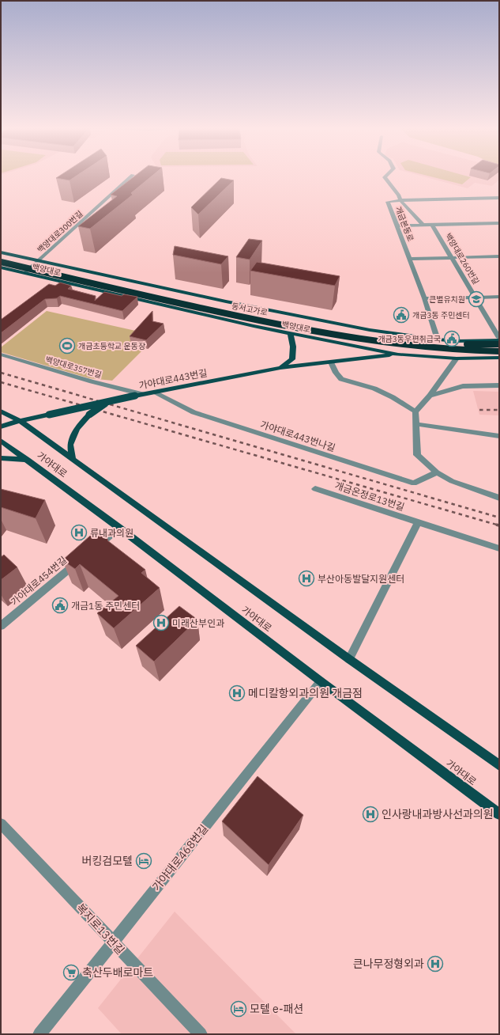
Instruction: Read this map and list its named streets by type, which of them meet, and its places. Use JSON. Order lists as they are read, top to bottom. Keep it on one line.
{"streets":{"highway":["동서고가로"],"main road":["백양대로","가야대로443번길","가야대로"],"street":["개금본동로","백양대로300번길","백양대로260번길","백양대로357번길","가야대로443번나길","개금온정로13번길","가야대로454번길","가야대로468번길","복지로13번길"]},"crossings":[["개금본동로","백양대로"],["백양대로300번길","백양대로"],["백양대로260번길","백양대로"],["백양대로","가야대로443번길"],["백양대로357번길","가야대로443번길"],["가야대로443번길","가야대로443번나길"],["가야대로443번길","가야대로"],["가야대로","가야대로468번길"],["가야대로468번길","복지로13번길"]],"places":{"school or university":["큰별유치원"],"public building":["개금3동 주민센터","개금3동우편취급국","개금1동 주민센터"],"sports":["개금초등학교 운동장"],"hospital":["류내과의원","부산아동발달지원센터","미래산부인과","메디칼항외과의원 개금점","인사랑내과방사선과의원","큰나무정형외과"],"hotel":["버킹검모텔","모텔 e-패션"],"supermarket":["축산두배로마트"]}}
